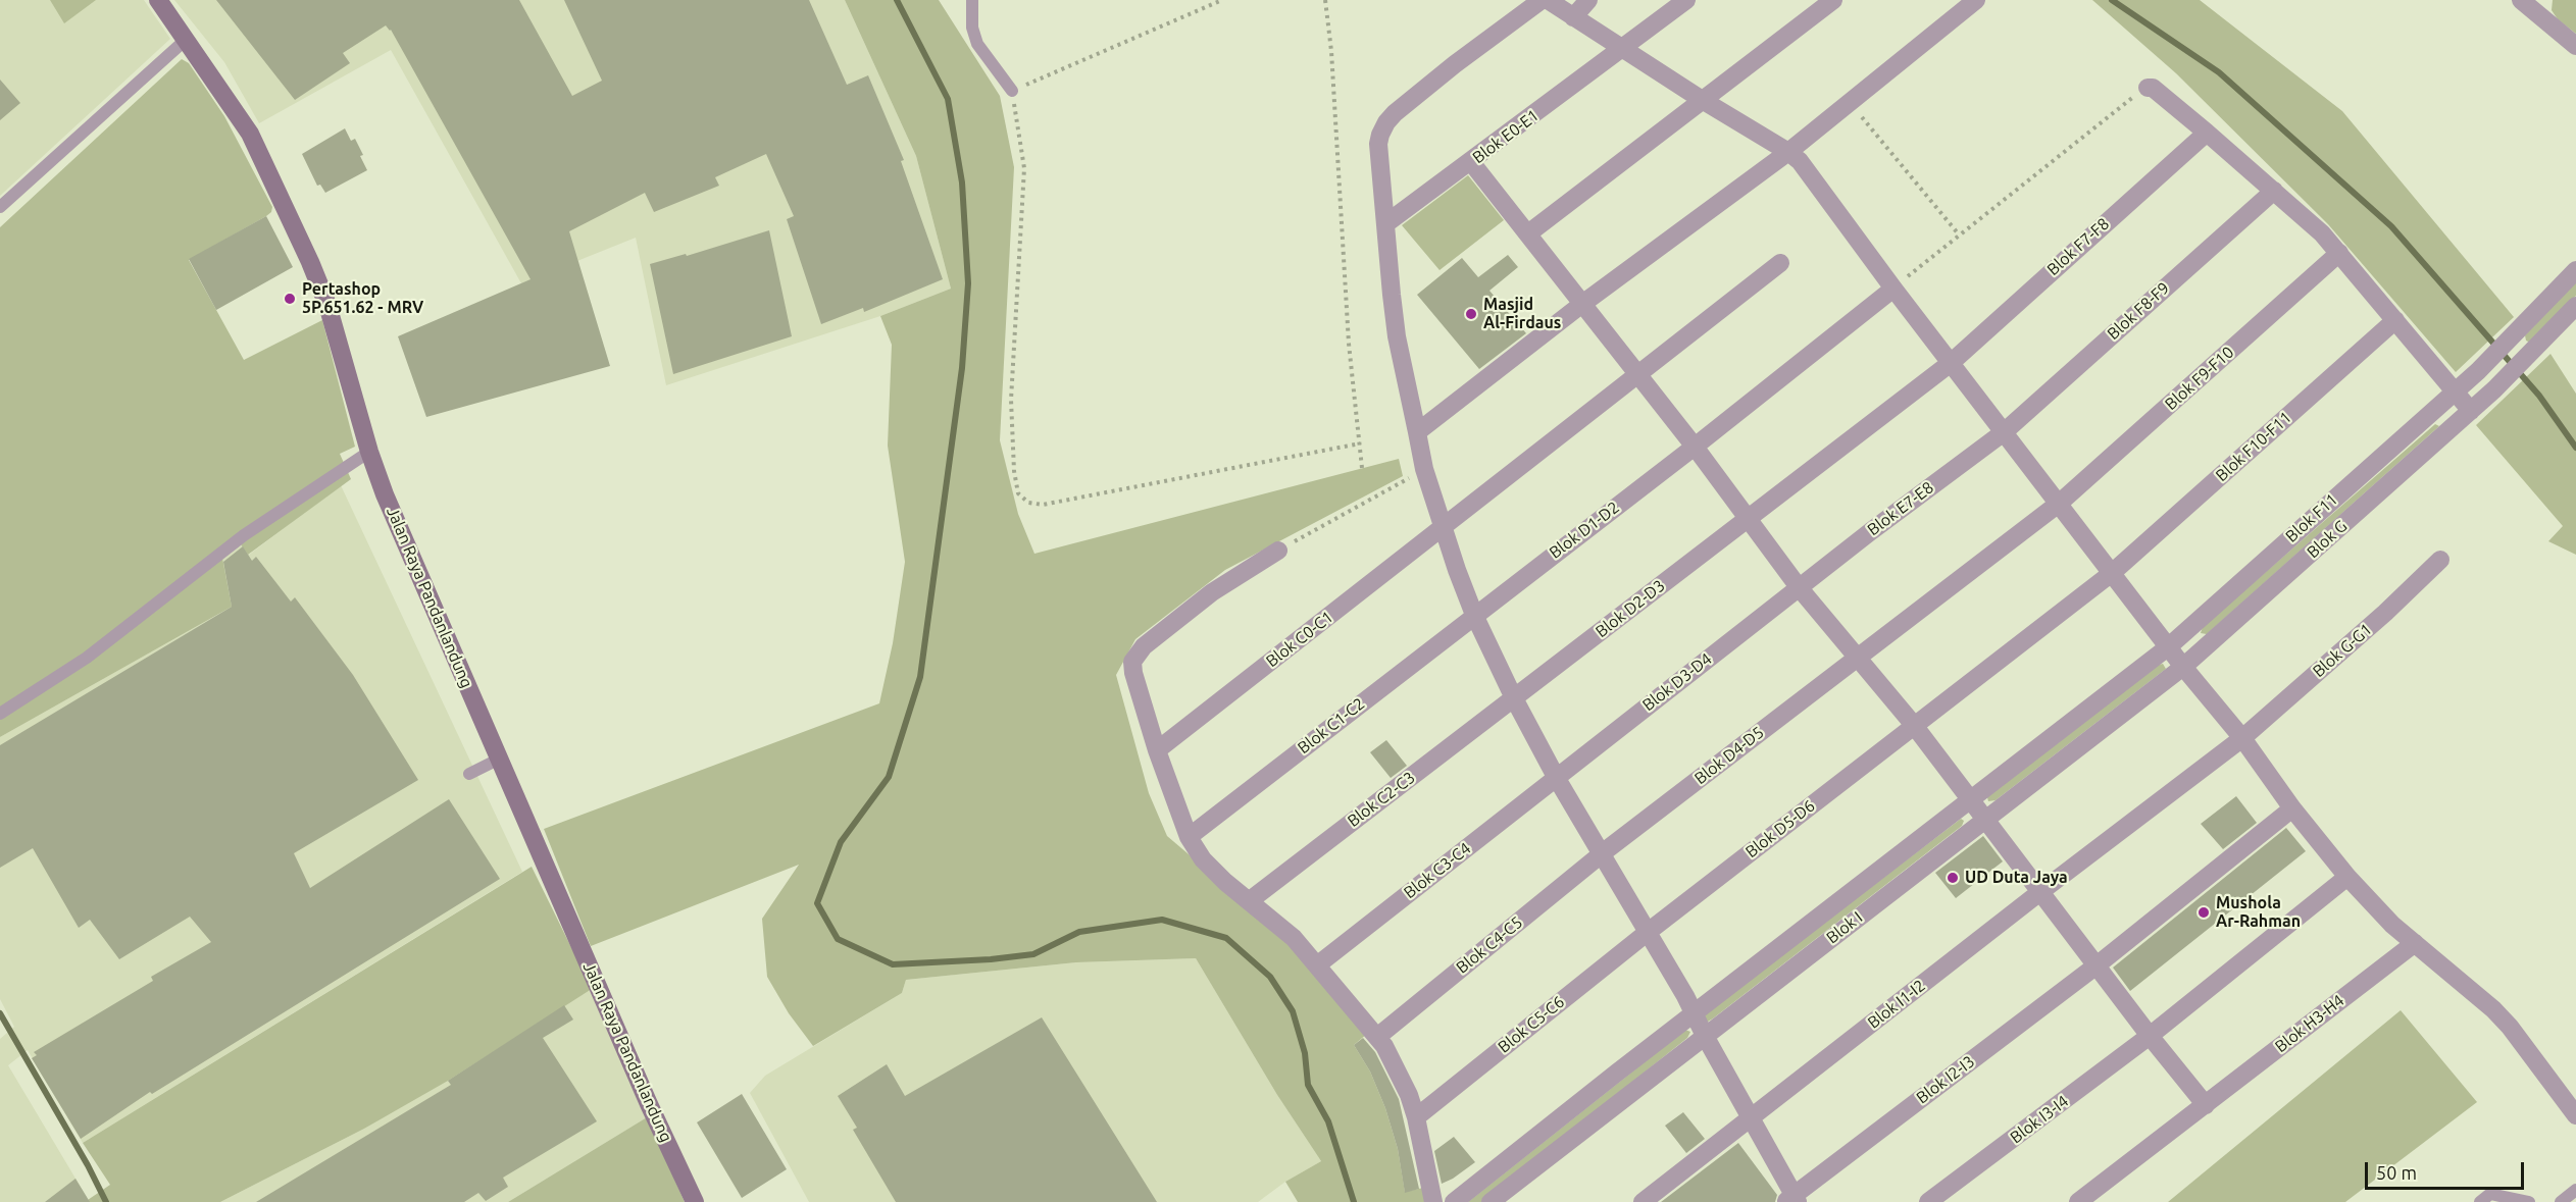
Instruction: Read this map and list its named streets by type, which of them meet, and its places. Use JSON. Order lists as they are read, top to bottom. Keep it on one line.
{"streets":{"street":["Blok E0-E1","Blok F7-F8","Blok F8-F9","Blok F9-F10","Blok F10-F11","Blok E7-E8","Blok F11","Blok D1-D2","Blok G","Jalan Raya Pandanlandung","Blok D2-D3","Blok C0-C1","Blok G-G1","Blok D3-D4","Blok C1-C2","Blok D4-D5","Blok C2-C3","Blok D5-D6","Blok C3-C4","Blok I","Blok C4-C5","Blok I1-I2","Blok H3-H4","Blok C5-C6","Blok I2-I3","Blok I3-I4"]},"crossings":[["Blok F7-F8","Blok D2-D3"],["Blok F8-F9","Blok E7-E8"],["Blok F9-F10","Blok D4-D5"],["Blok F10-F11","Blok D5-D6"],["Blok E7-E8","Blok D3-D4"],["Blok D1-D2","Blok C1-C2"],["Blok G","Blok I"],["Blok D2-D3","Blok C2-C3"],["Blok G-G1","Blok I1-I2"],["Blok D3-D4","Blok C3-C4"],["Blok D4-D5","Blok C4-C5"],["Blok D5-D6","Blok C5-C6"]],"places":["Pertashop 5P.651.62 - MRV","Masjid Al-Firdaus","UD Duta Jaya","Mushola Ar-Rahman"],"scale_bar":"50 m"}
